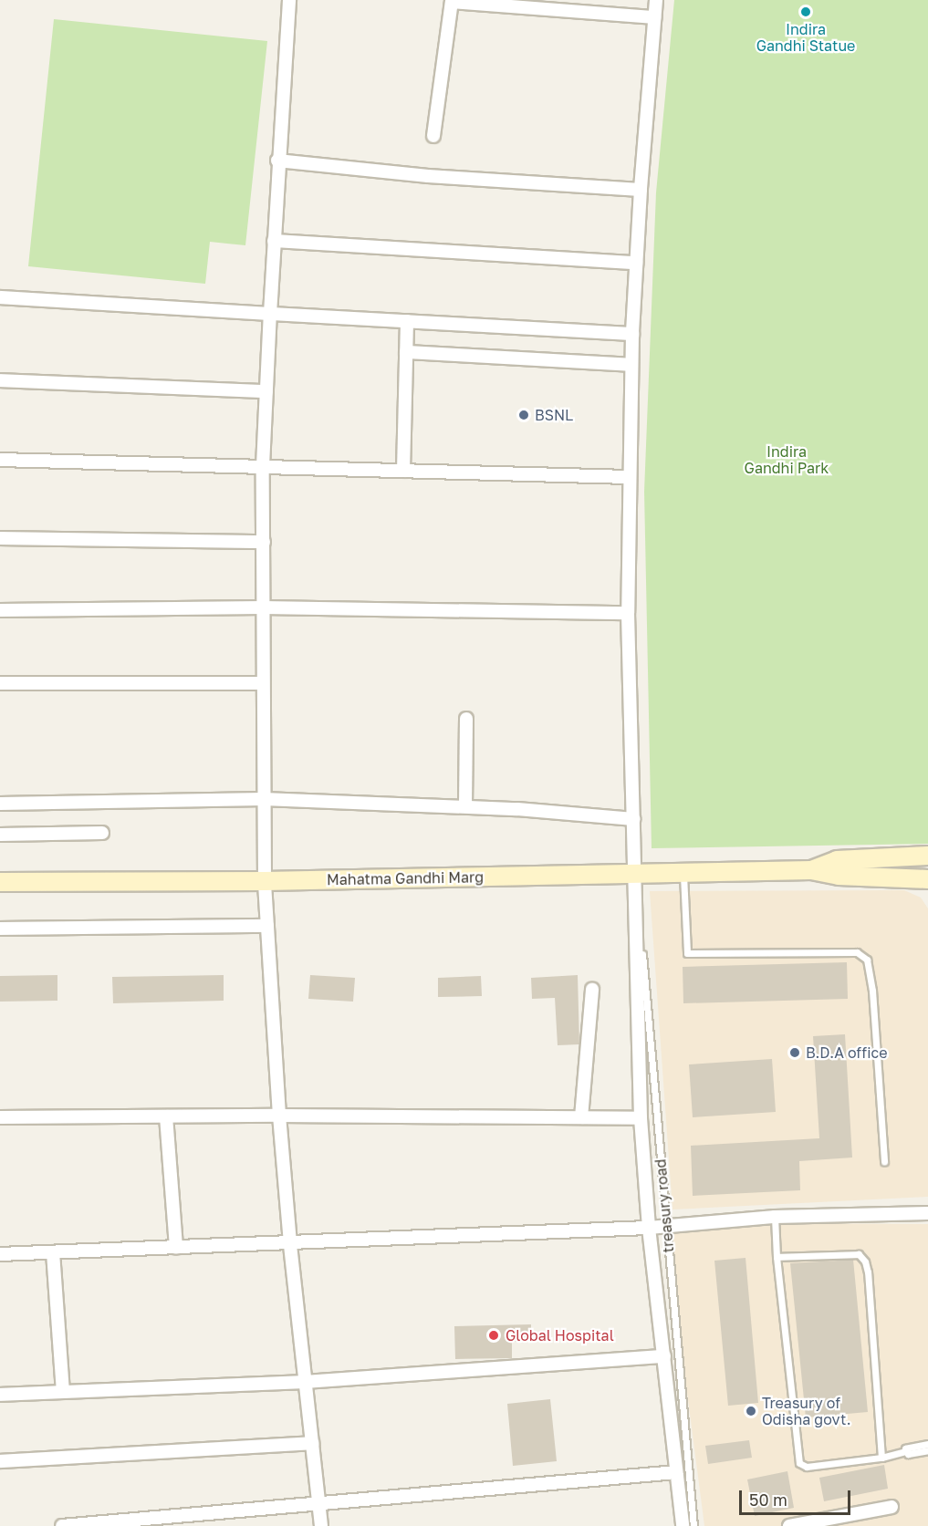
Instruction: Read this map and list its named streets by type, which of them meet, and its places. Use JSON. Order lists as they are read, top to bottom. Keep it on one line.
{"streets":{"main road":["Mahatma Gandhi Marg"],"lane":["treasury road"]},"crossings":[["Mahatma Gandhi Marg","treasury road"]],"parks":["Indira Gandhi Park"],"places":["Indira Gandhi Statue","BSNL","B.D.A office","Global Hospital","Treasury of Odisha govt."],"scale_bar":"50 m"}
